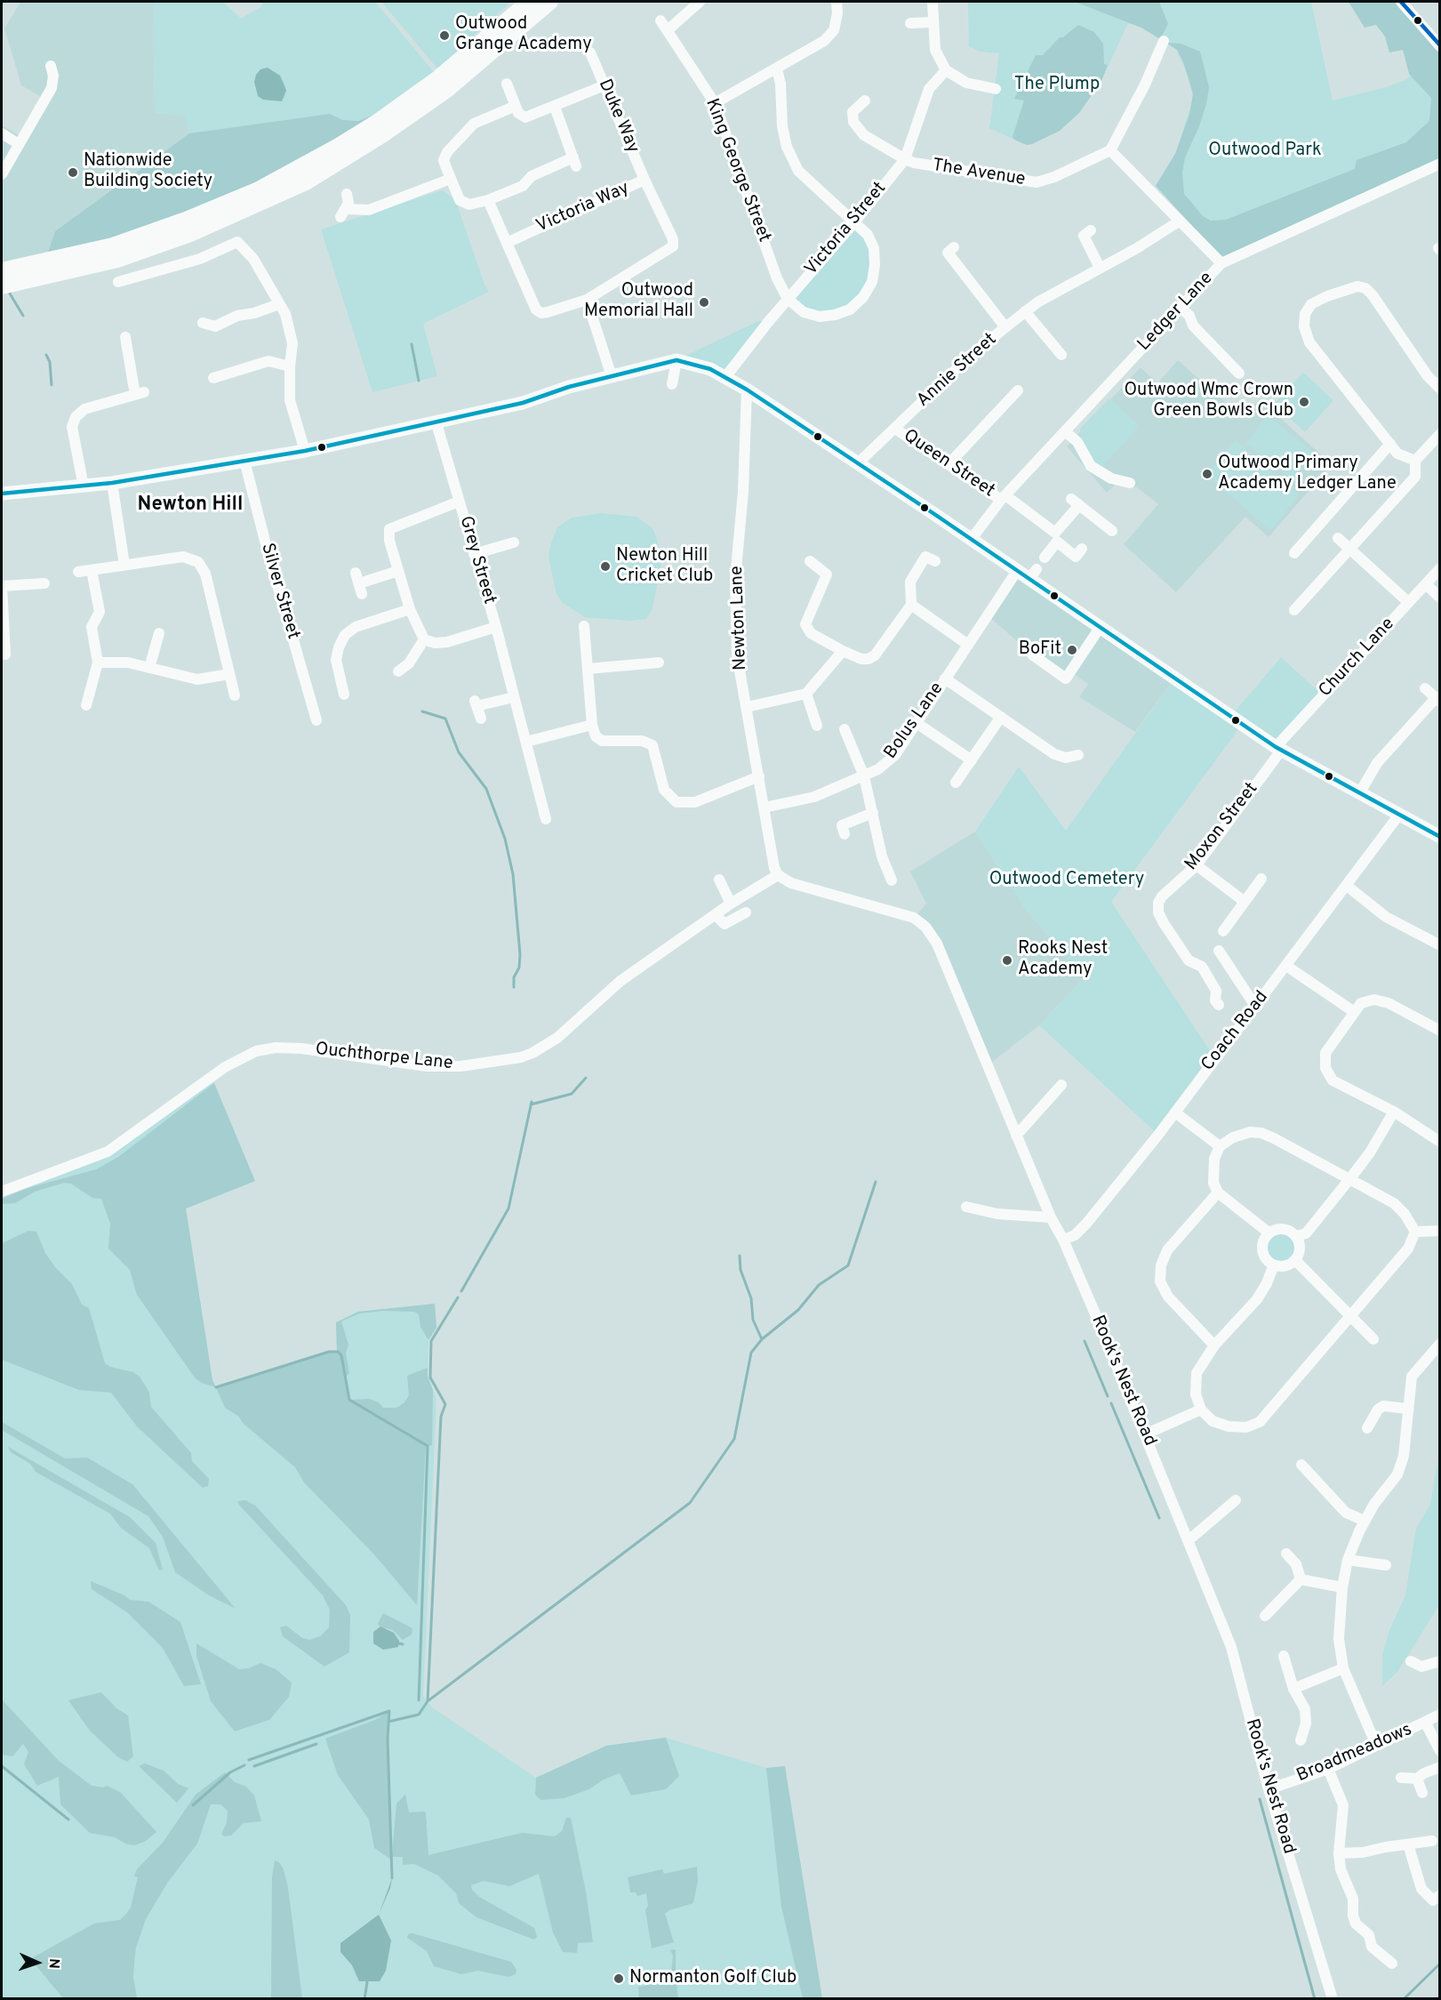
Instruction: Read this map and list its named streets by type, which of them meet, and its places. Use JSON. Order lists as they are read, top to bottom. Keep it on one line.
{"streets":{"street":["Duke Way","King George Street","The Avenue","Victoria Way","Victoria Street","Ledger Lane","Annie Street","Queen Street","Grey Street","Silver Street","Newton Lane","Church Lane","Bolus Lane","Moxon Street","Coach Road","Ouchthorpe Lane","Rook's Nest Road","Broadmeadows"]},"crossings":[["Duke Way","Victoria Way"],["King George Street","Victoria Street"],["The Avenue","Victoria Street"],["Ledger Lane","Queen Street"],["Annie Street","Queen Street"],["Newton Lane","Bolus Lane"],["Newton Lane","Ouchthorpe Lane"],["Newton Lane","Rook's Nest Road"],["Church Lane","Moxon Street"],["Coach Road","Rook's Nest Road"],["Ouchthorpe Lane","Rook's Nest Road"],["Rook's Nest Road","Broadmeadows"]],"districts":["Newton Hill"],"parks":["The Plump","Outwood Park","Outwood Cemetery"],"places":["Outwood Grange Academy","Nationwide Building Society","Outwood Memorial Hall","Outwood Wmc Crown Green Bowls Club","Outwood Primary Academy Ledger Lane","Newton Hill Cricket Club","BoFit","Rooks Nest Academy","Normanton Golf Club"],"north":"right"}
